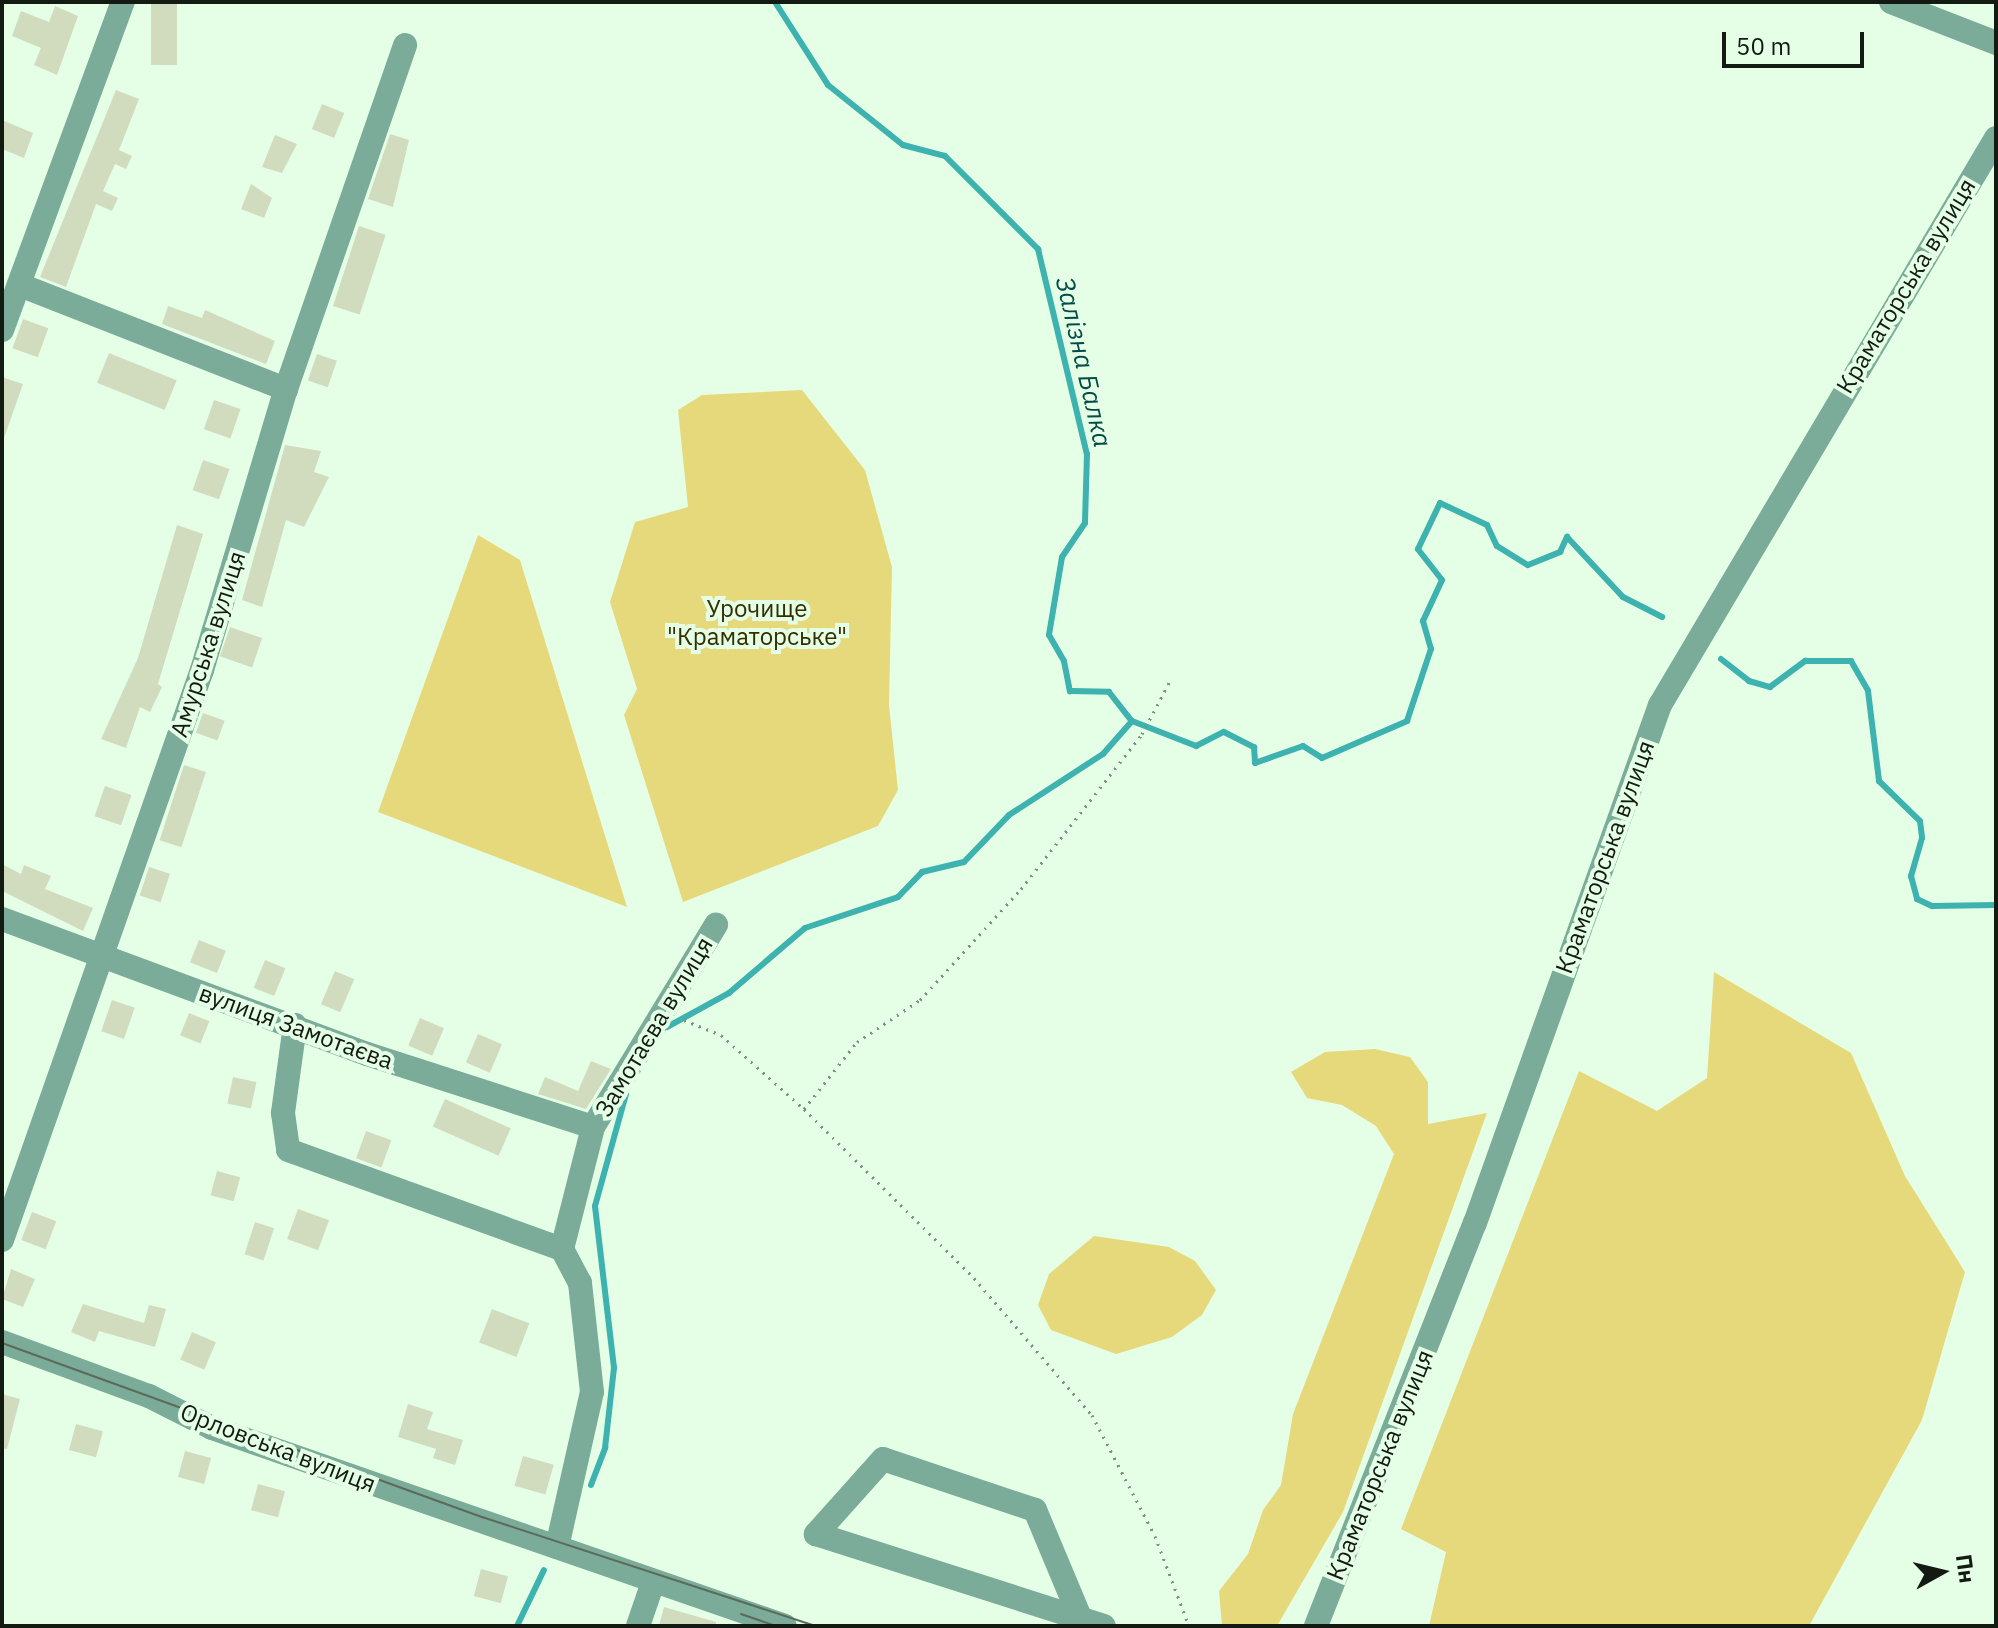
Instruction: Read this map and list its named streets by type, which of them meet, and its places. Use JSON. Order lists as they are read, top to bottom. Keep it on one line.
{"streets":{"street":["Краматорська вулиця","Амурська вулиця","вулиця Замотаєва","Замотаєва вулиця","Орловська вулиця"]},"crossings":[["Амурська вулиця","вулиця Замотаєва"],["вулиця Замотаєва","Замотаєва вулиця"]],"water":["Залізна Балка"],"parks":["Урочище \"Краматорське\""],"scale_bar":"50 m","north":"right"}
